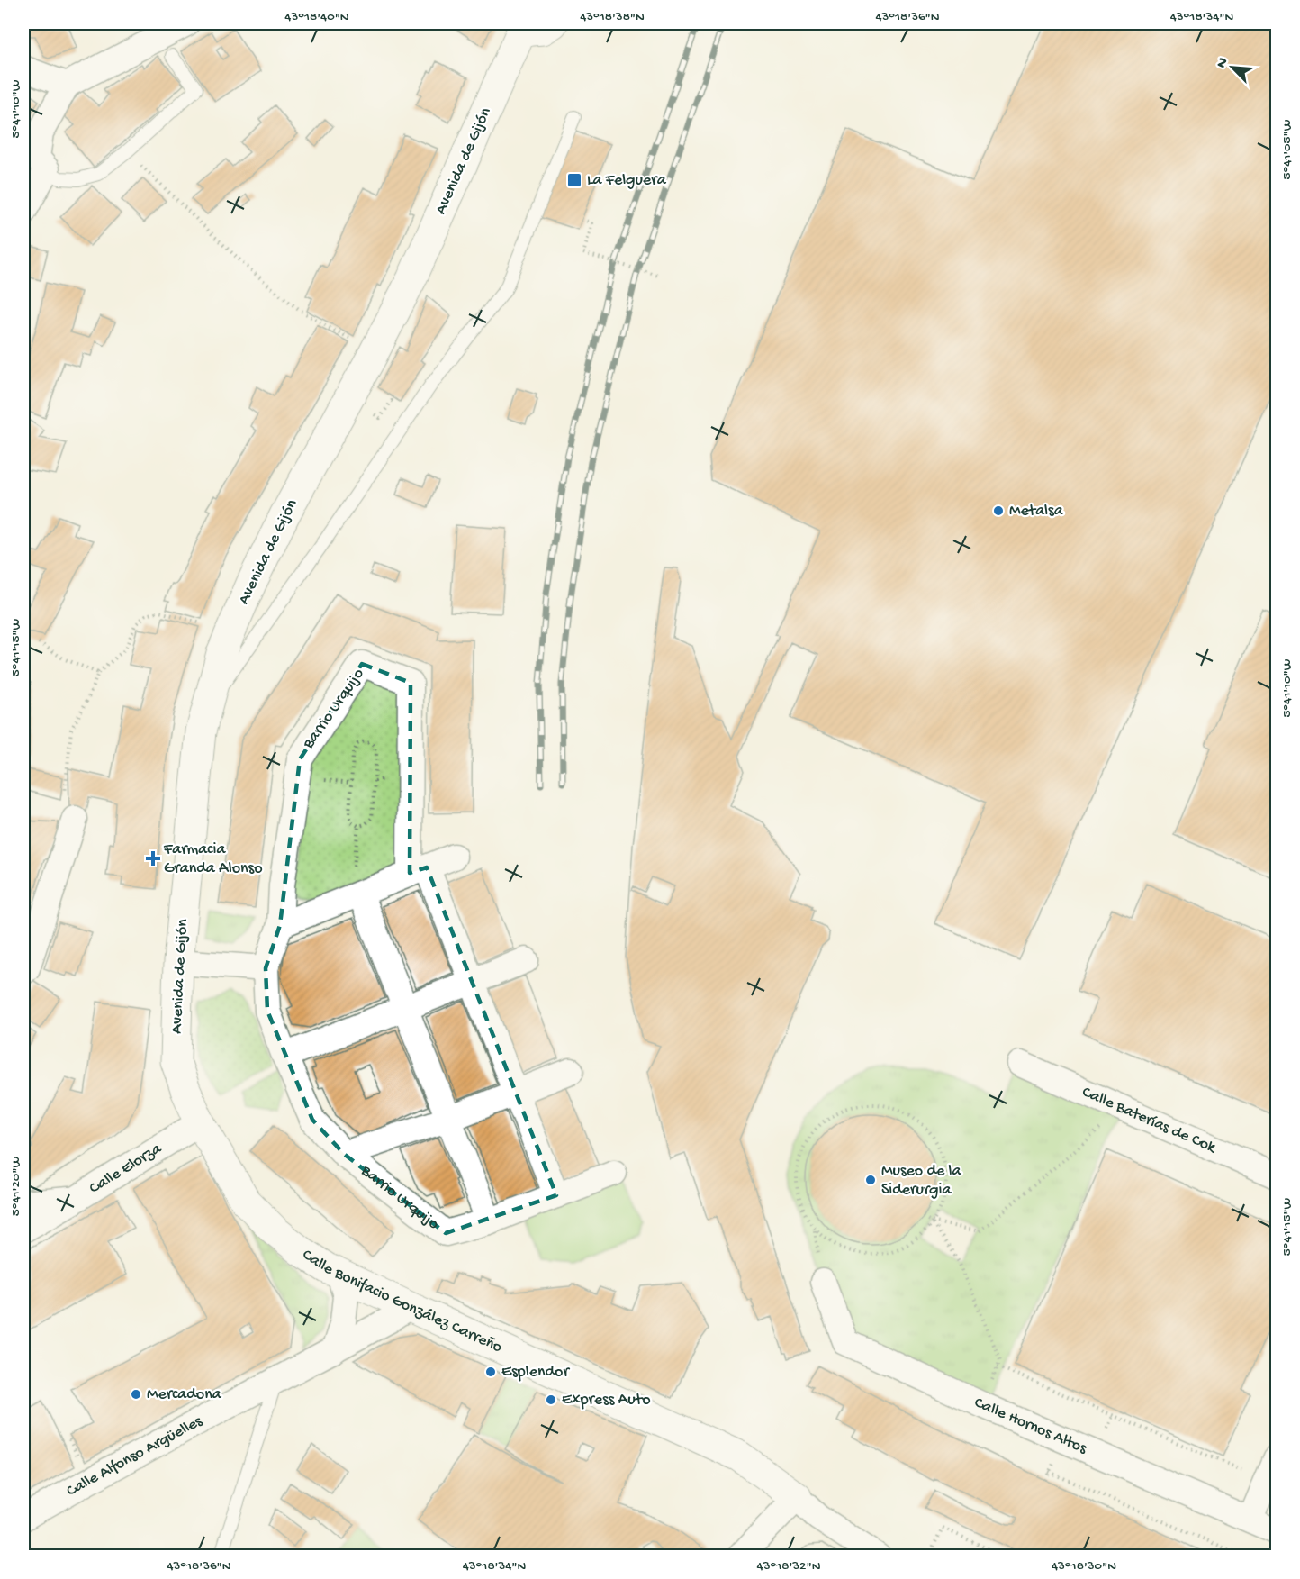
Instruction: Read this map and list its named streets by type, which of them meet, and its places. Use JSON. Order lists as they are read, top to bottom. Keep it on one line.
{"streets":{"street":["Avenida de Gijón","Barrio Urquijo","Calle Baterías de Cok","Calle Elorza","Calle Bonifacio González Carreño","Calle Hornos Altos","Calle Alfonso Argüelles"]},"crossings":[["Avenida de Gijón","Calle Elorza"],["Avenida de Gijón","Calle Bonifacio González Carreño"],["Calle Elorza","Calle Bonifacio González Carreño"],["Calle Bonifacio González Carreño","Calle Alfonso Argüelles"]],"places":{"transit":["La Felguera"],"other":["Metalsa","Museo de la Siderurgia","Esplendor","Mercadona","Express Auto"],"health":["Farmacia Granda Alonso"]},"north":"top left","coordinates":["43°18'40\"N","43°18'38\"N","43°18'36\"N","43°18'34\"N","5°41'10\"W","5°41'05\"W","5°41'15\"W","5°41'20\"W","43°18'32\"N","43°18'30\"N"]}
